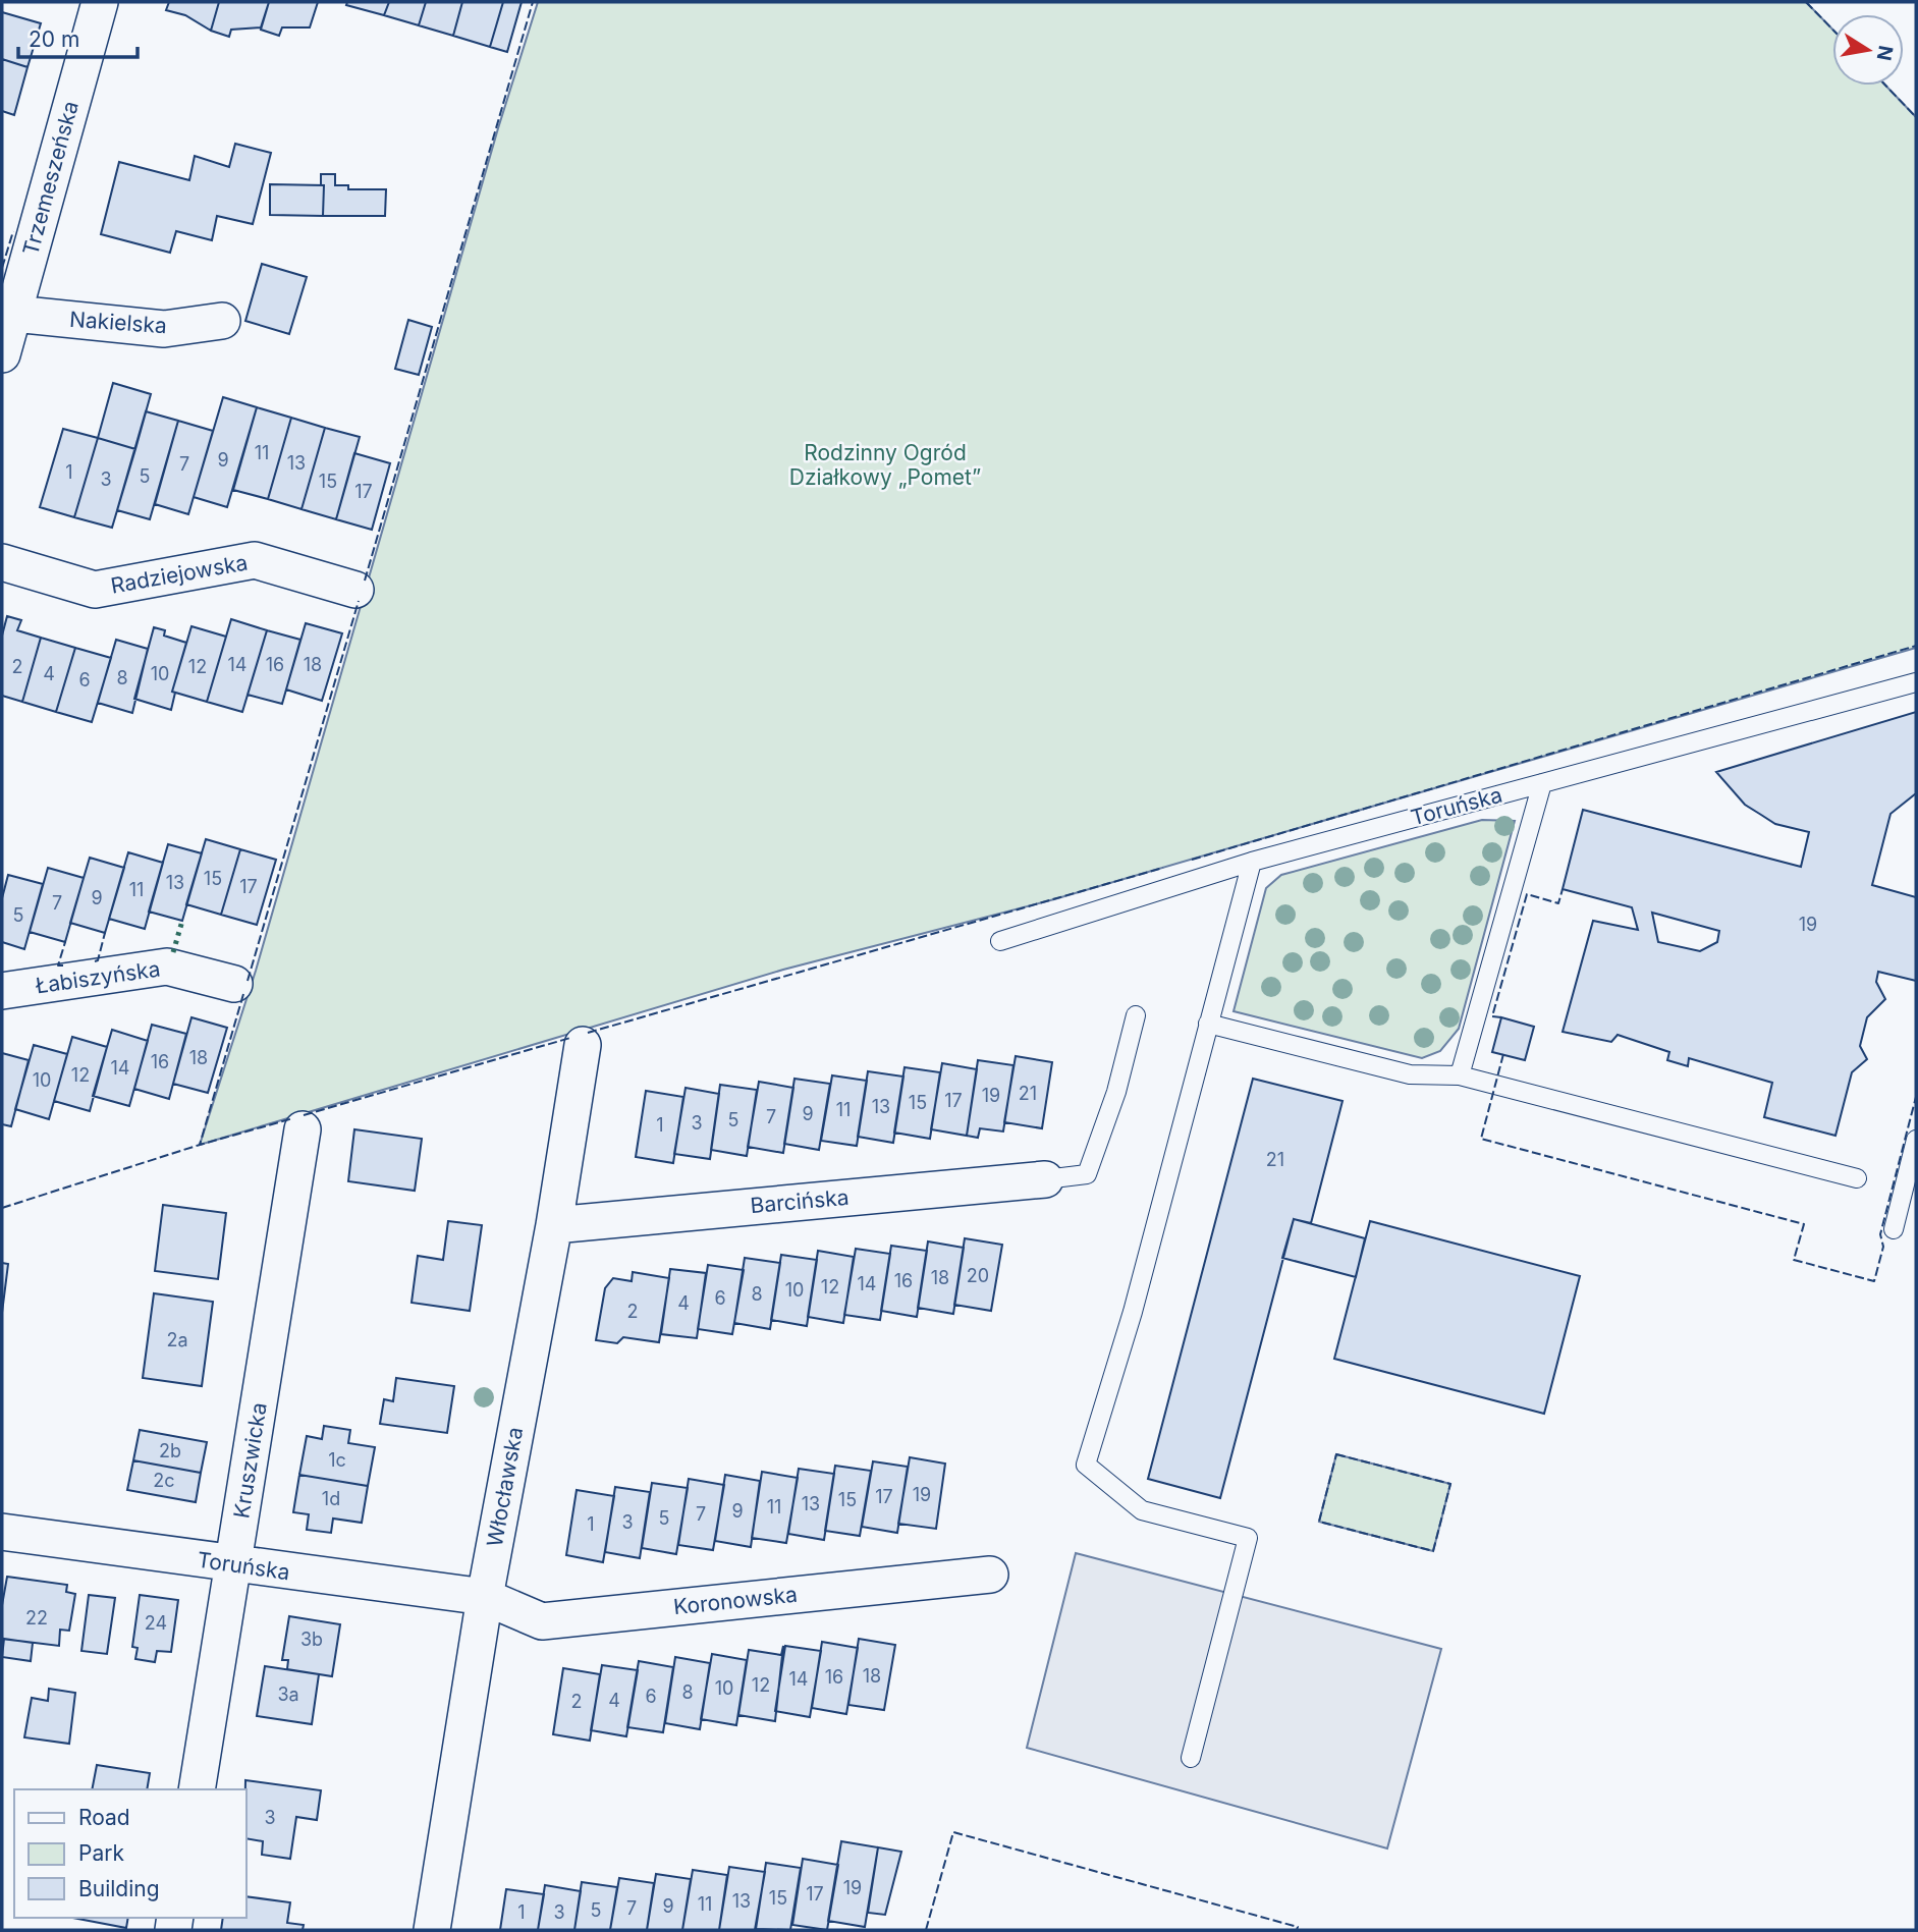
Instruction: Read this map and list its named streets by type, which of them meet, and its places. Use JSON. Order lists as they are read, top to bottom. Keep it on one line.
{"streets":{"street":["Trzemeszeńska","Nakielska","Radziejowska","Toruńska","Łabiszyńska","Barcińska","Kruszwicka","Włocławska","Koronowska"]},"crossings":[["Trzemeszeńska","Nakielska"],["Toruńska","Kruszwicka"],["Toruńska","Włocławska"],["Toruńska","Koronowska"],["Barcińska","Włocławska"],["Włocławska","Koronowska"]],"parks":["Rodzinny Ogród Działkowy „Pomet”"],"house_numbers":["11","9","13","7","1","5","3","15","17","14","16","18","2","12","4","10","8","6","15","13","17","11","9","7","5","19","18","16","14","12","10","21","19","17","15","13","11","9","7","5","3","1","21","20","18","16","14","12","10","8","6","4","2","2a","2b","1c","2c","19","17","1d","15","13","11","9","7","5","3","1","22","24","3b","18","16","14","12","10","8","3a","6","4","2","3","19","17","15","13","11","9","7","5","1","3"],"legend":["Road","Park","Building"],"scale_bar":"20 m","north":"right"}
